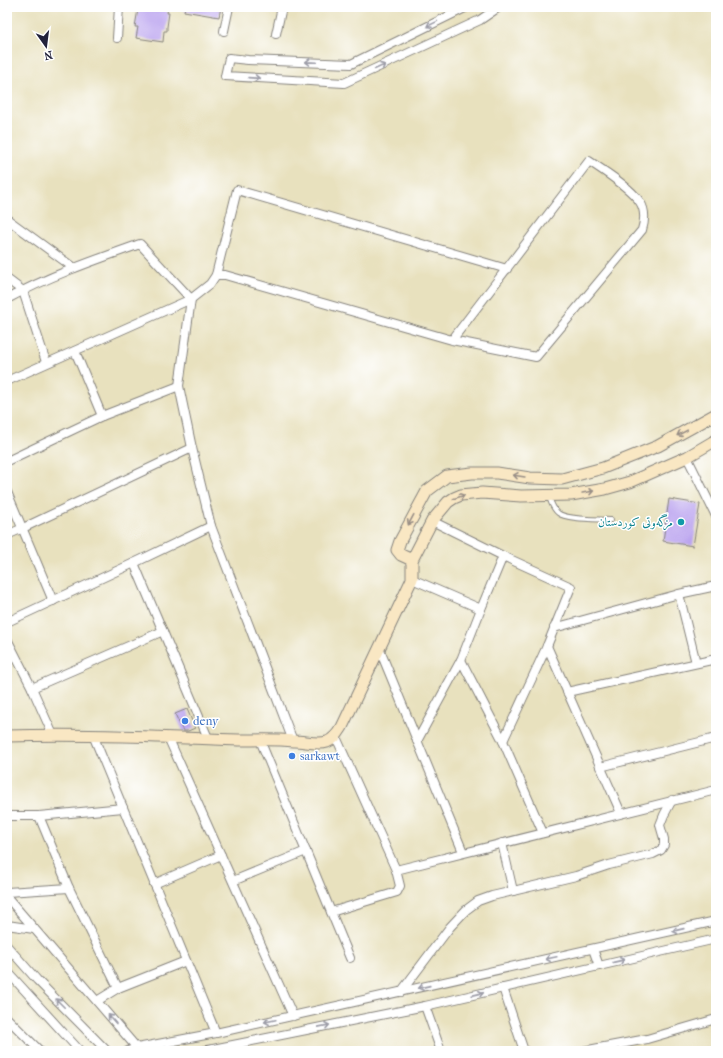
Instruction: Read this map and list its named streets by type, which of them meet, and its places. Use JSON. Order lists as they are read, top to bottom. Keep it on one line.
{"places":["مزگەوتی کوردستان","deny","sarkawt"],"north":"bottom"}
